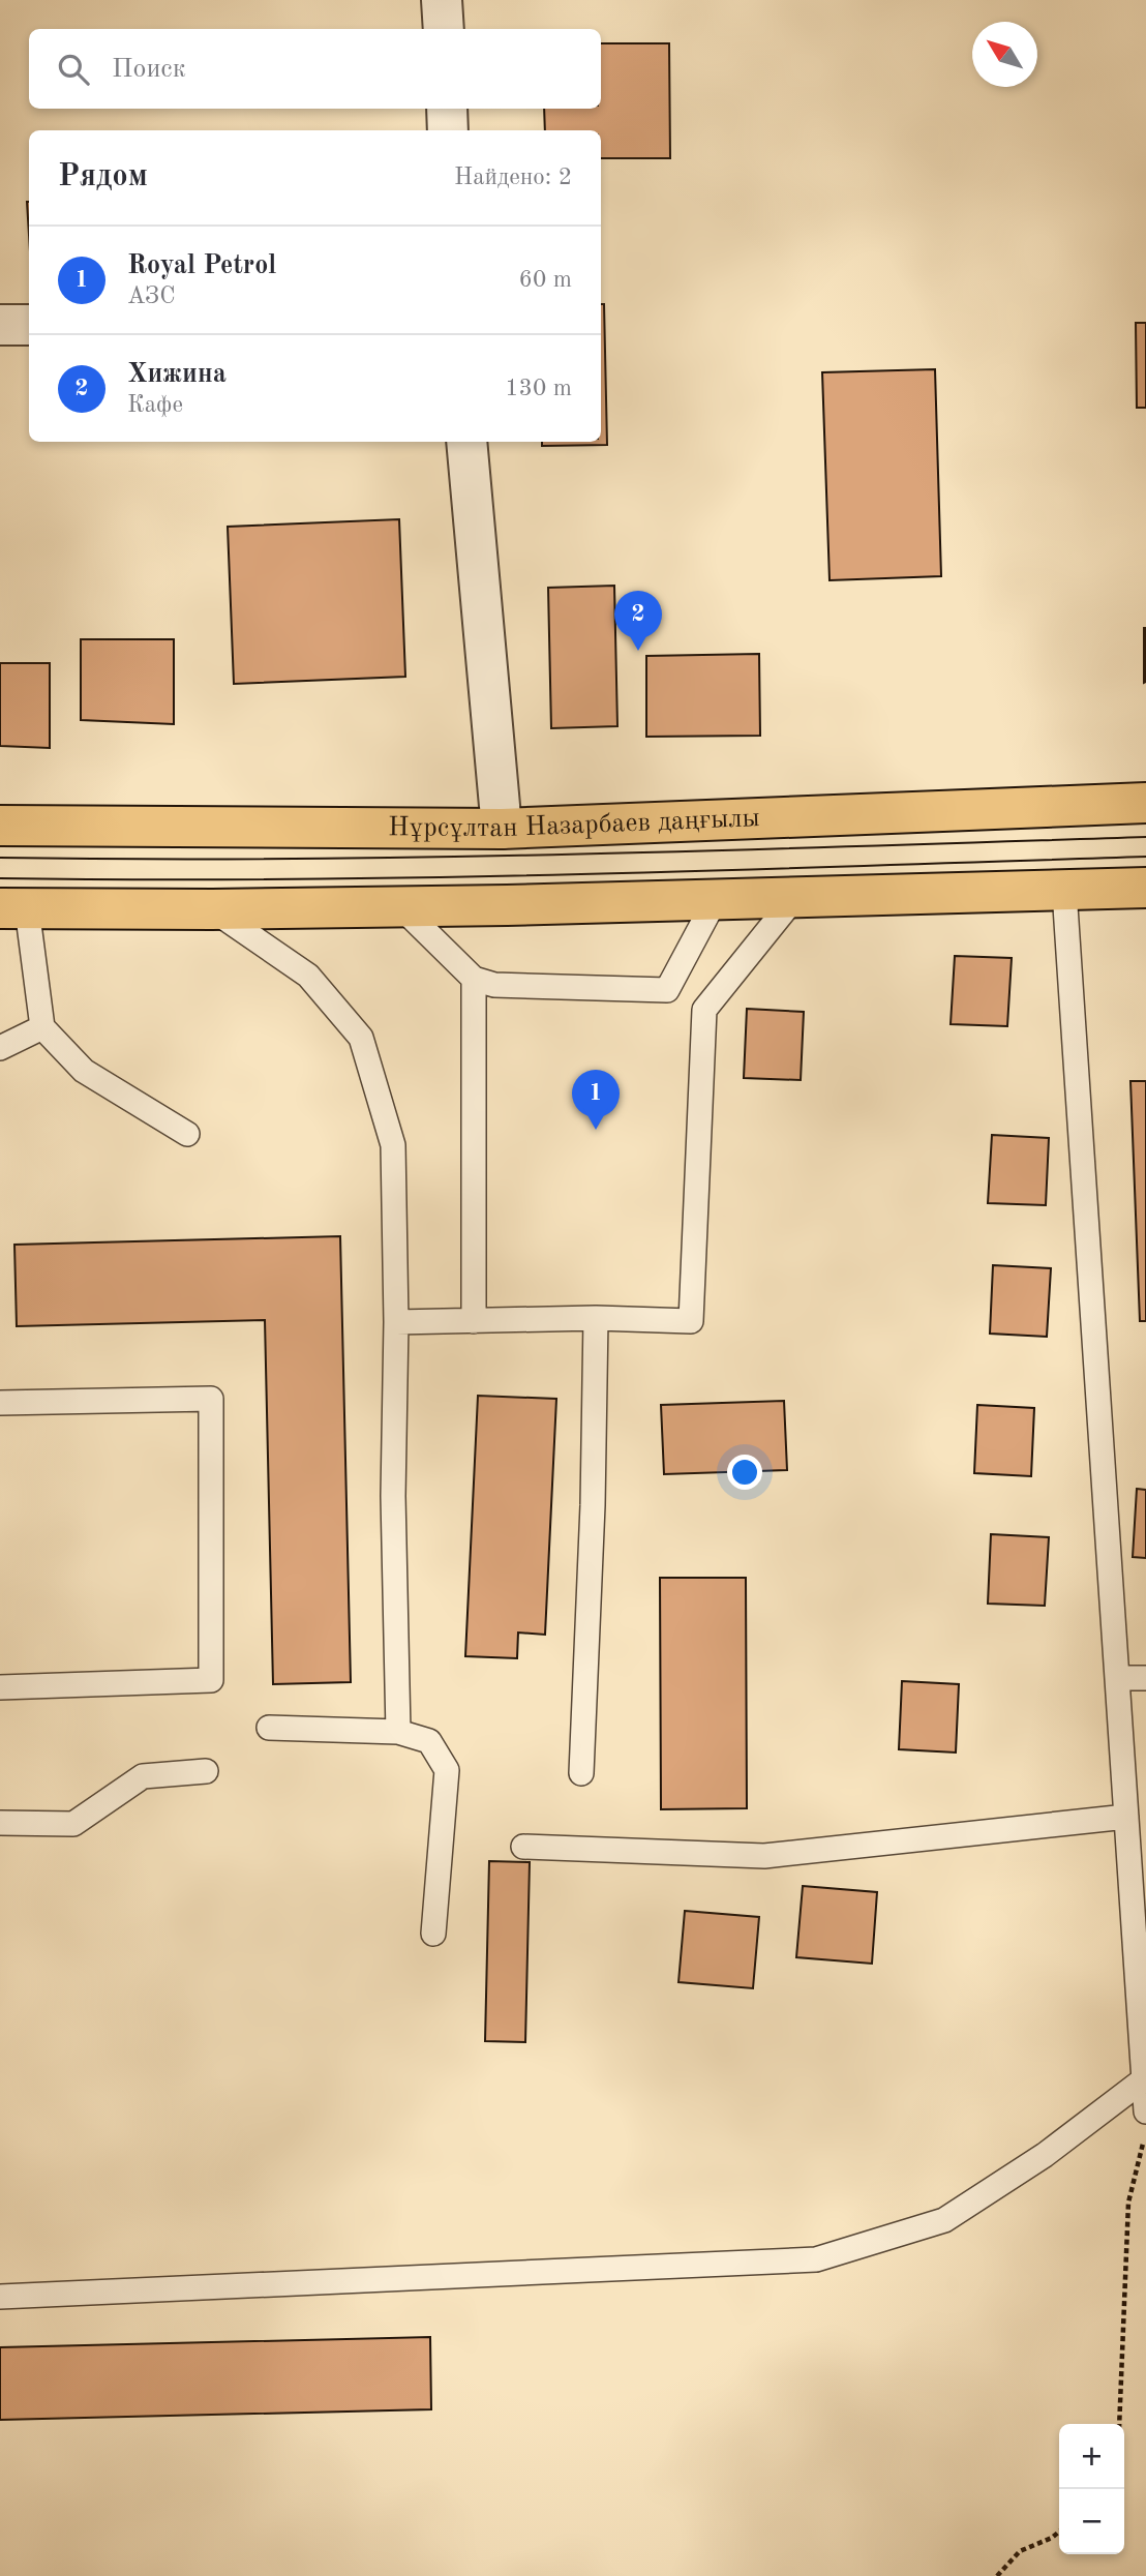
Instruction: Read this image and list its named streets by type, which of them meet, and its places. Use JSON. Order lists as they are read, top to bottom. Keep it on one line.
{"streets":{"main road":["Нұрсұлтан Назарбаев даңғылы"]},"north":"top left","page":{"search":"Поиск","heading":["Рядом","Найдено: 2"],"list":[{"mark":"1","name":"Royal Petrol","note":"АЗС","value":"60 m"},{"mark":"2","name":"Хижина","note":"Кафе","value":"130 m"}],"pins":["2","1"],"map_buttons":["+","−"]}}
